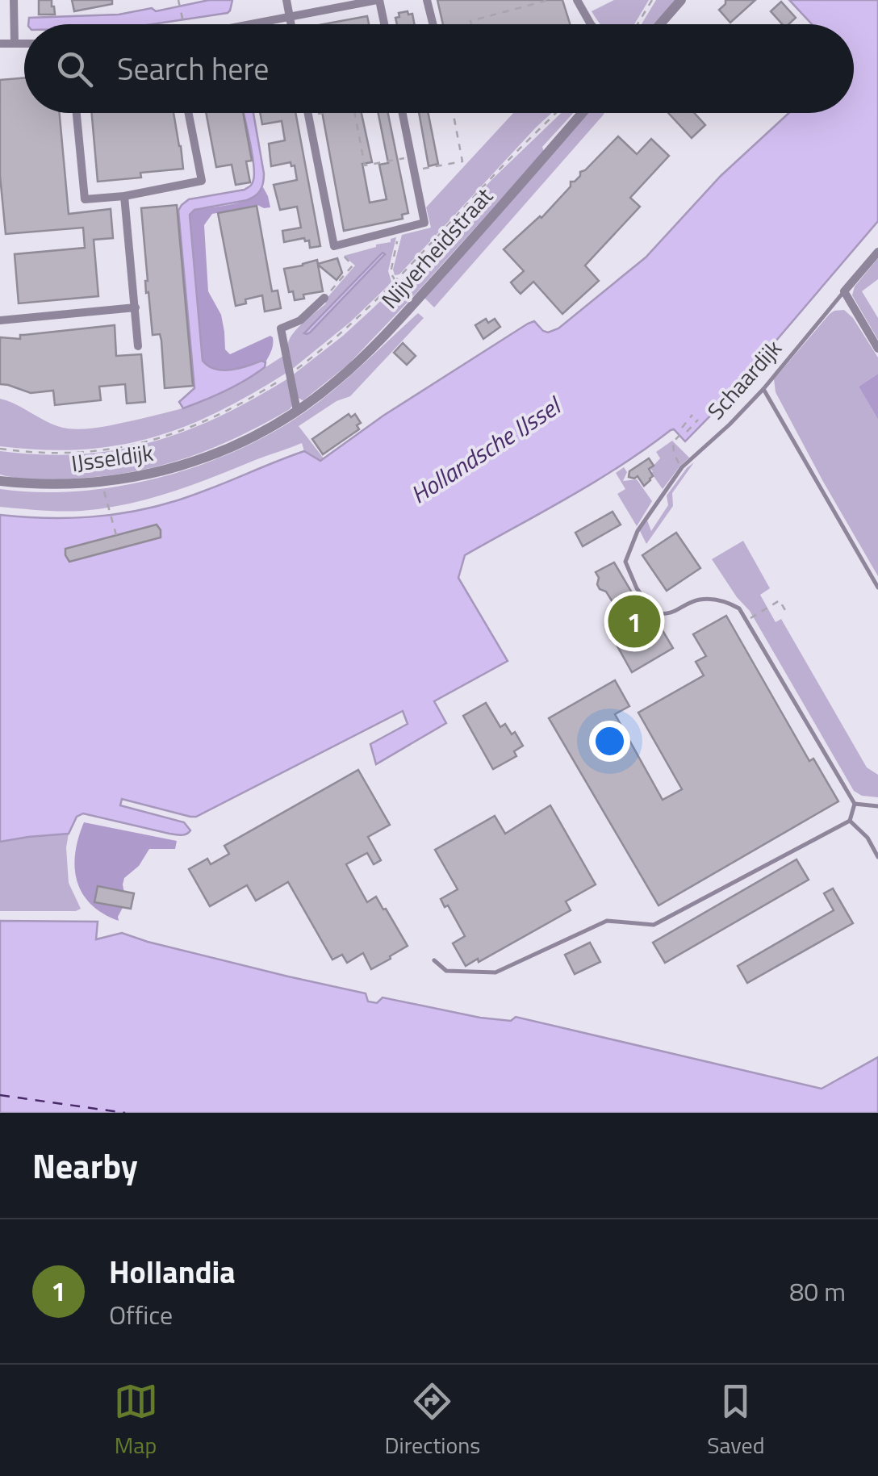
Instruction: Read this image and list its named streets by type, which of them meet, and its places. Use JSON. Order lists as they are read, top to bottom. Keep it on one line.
{"streets":{"street":["Nijverheidstraat","Schaardijk","IJsseldijk"]},"crossings":[["Nijverheidstraat","IJsseldijk"]],"water":["Hollandsche IJssel"],"page":{"search":"Search here","pins":"1","heading":"Nearby","list":[{"mark":"1","name":"Hollandia","note":"Office","value":"80 m"}],"nav":["Map","Directions","Saved"]}}
